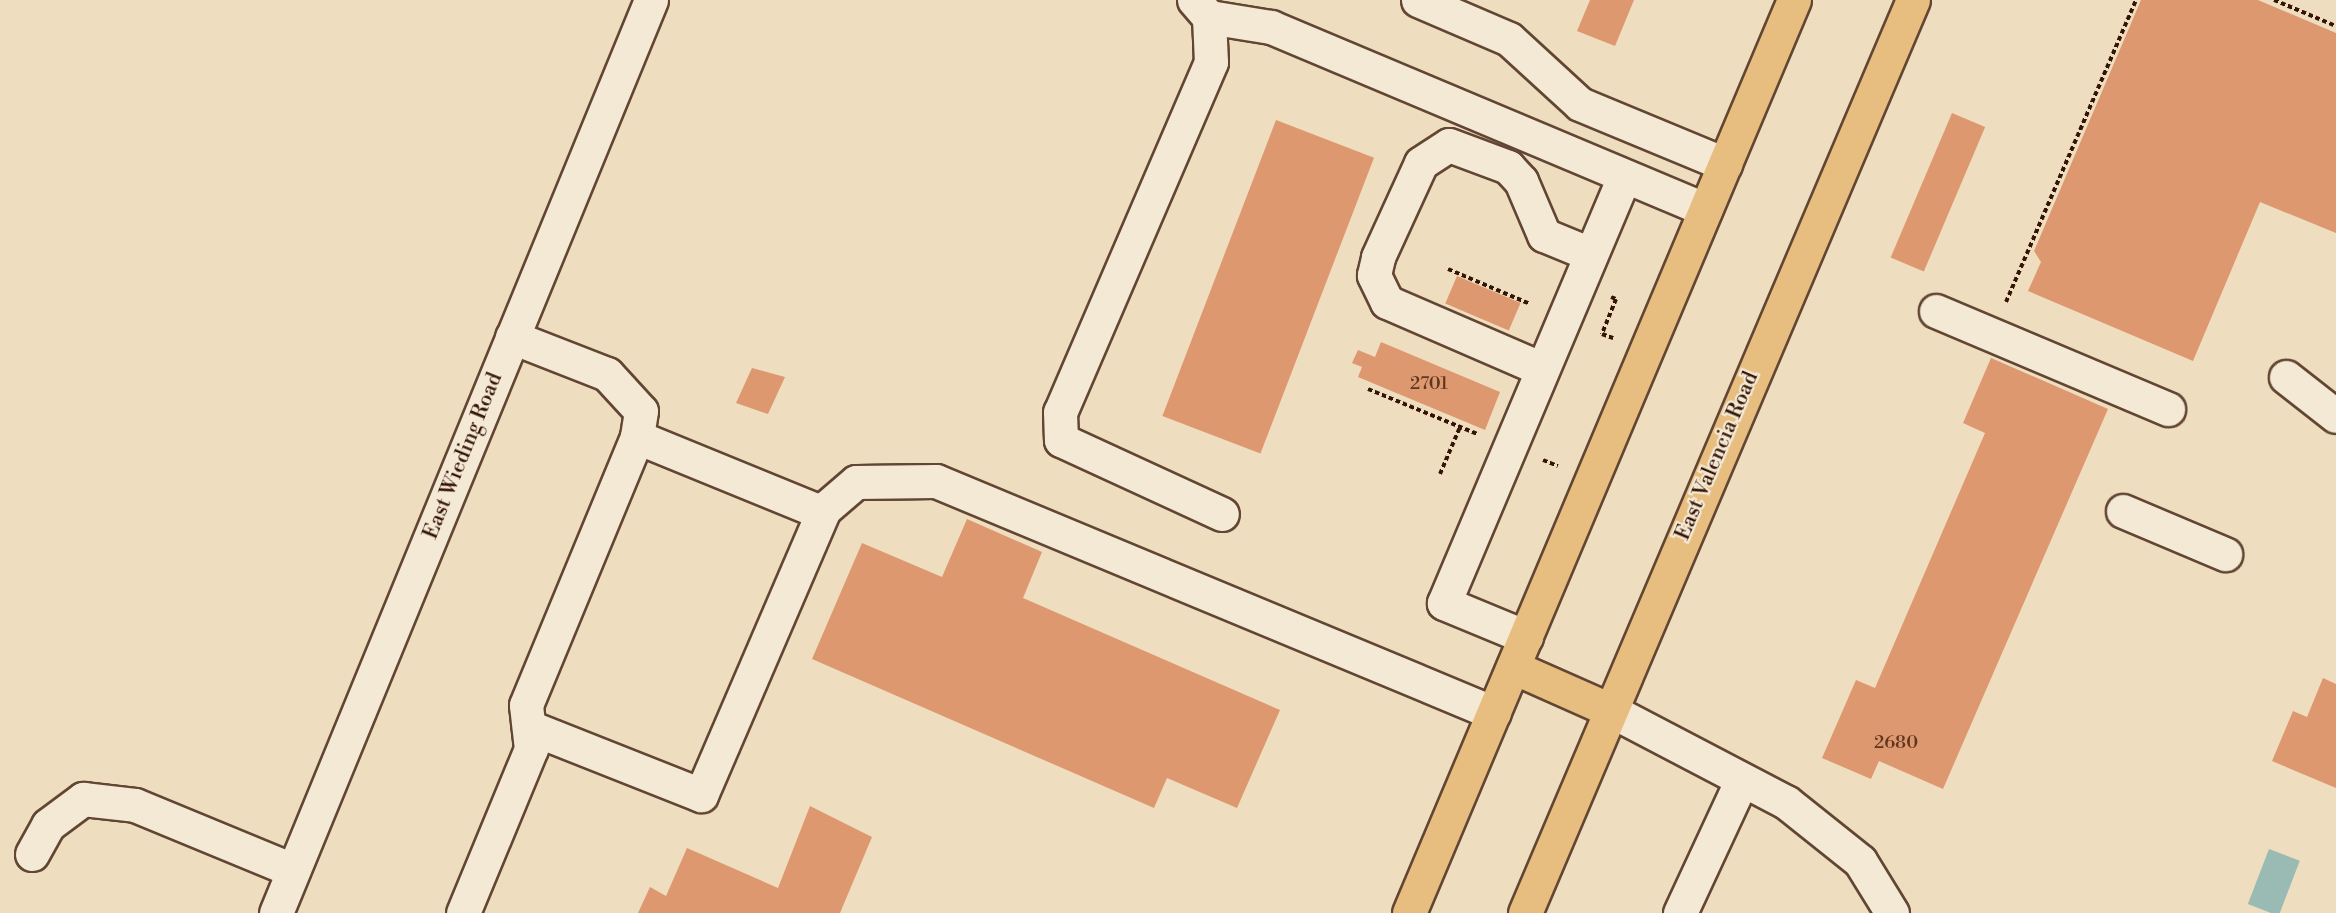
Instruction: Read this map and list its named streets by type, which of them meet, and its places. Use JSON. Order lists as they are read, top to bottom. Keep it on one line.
{"streets":{"main road":["East Valencia Road"],"street":["East Wieding Road"]},"house_numbers":["2701","2680"]}
